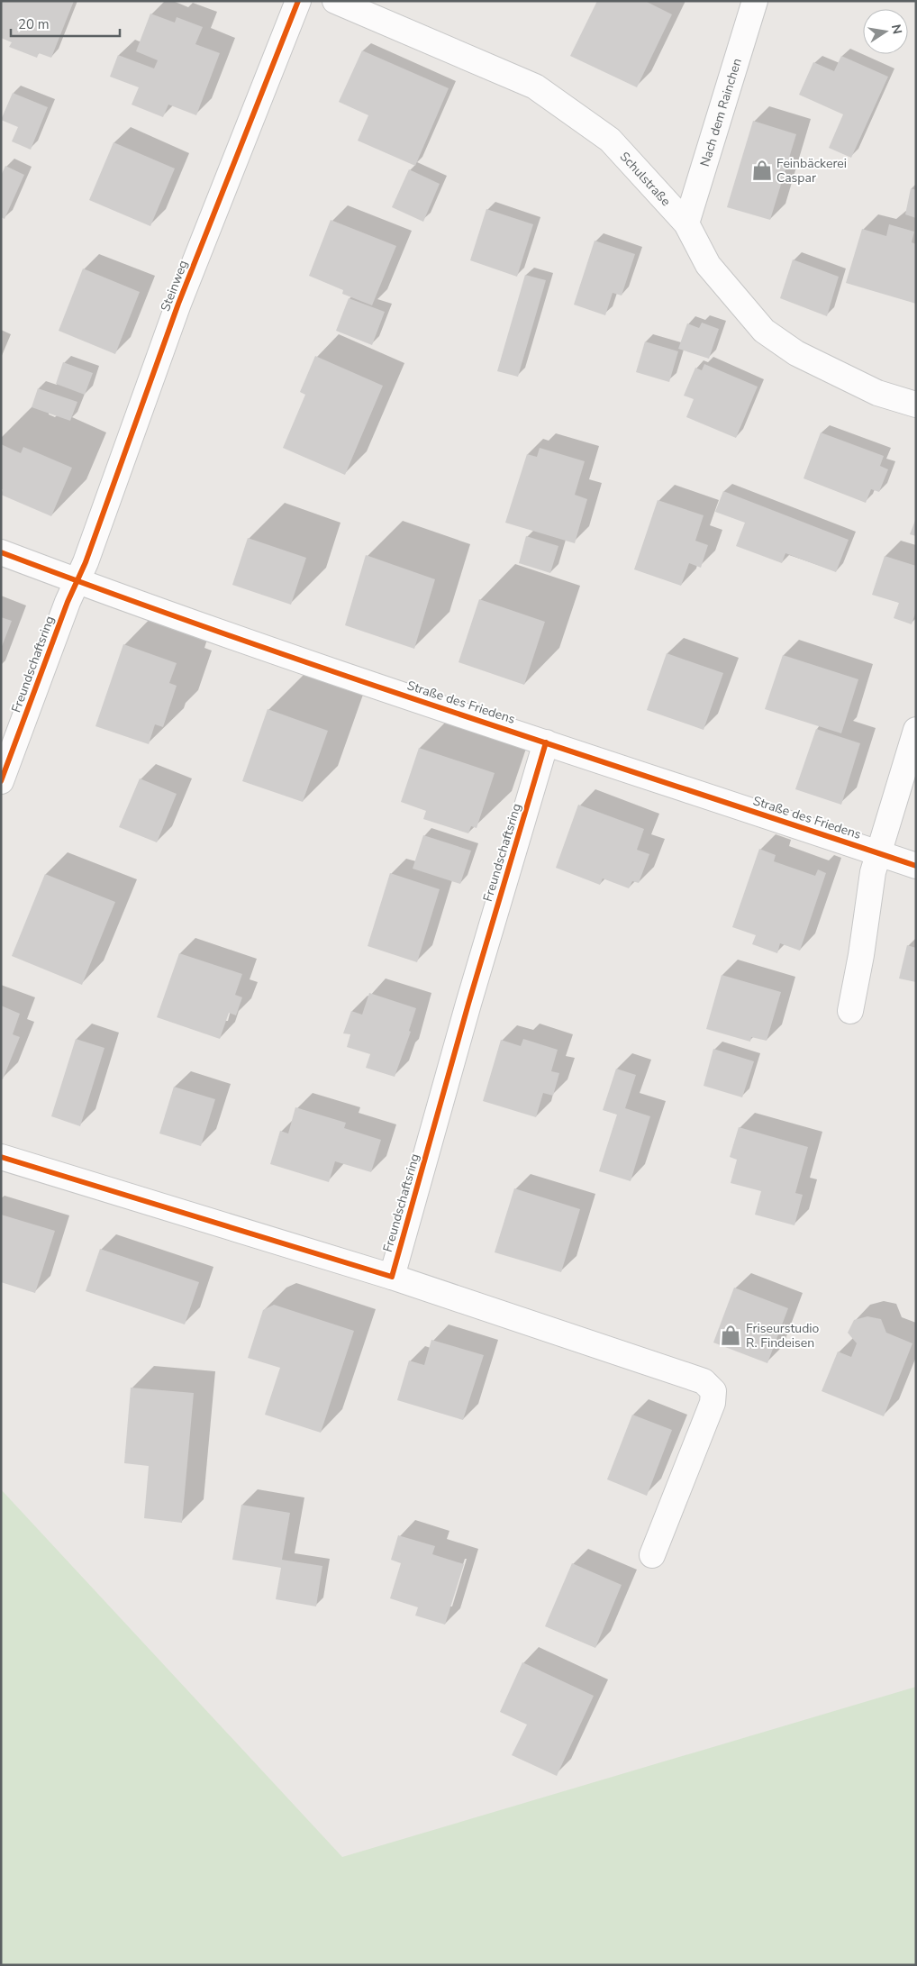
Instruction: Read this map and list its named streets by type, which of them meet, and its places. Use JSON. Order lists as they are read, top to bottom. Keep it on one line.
{"streets":{"street":["Nach dem Rainchen","Schulstraße","Steinweg","Freundschaftsring","Straße des Friedens"]},"crossings":[["Nach dem Rainchen","Schulstraße"],["Steinweg","Freundschaftsring"],["Steinweg","Straße des Friedens"],["Freundschaftsring","Straße des Friedens"]],"places":{"shop":["Feinbäckerei Caspar","Friseurstudio R. Findeisen"]},"scale_bar":"20 m","north":"right"}
